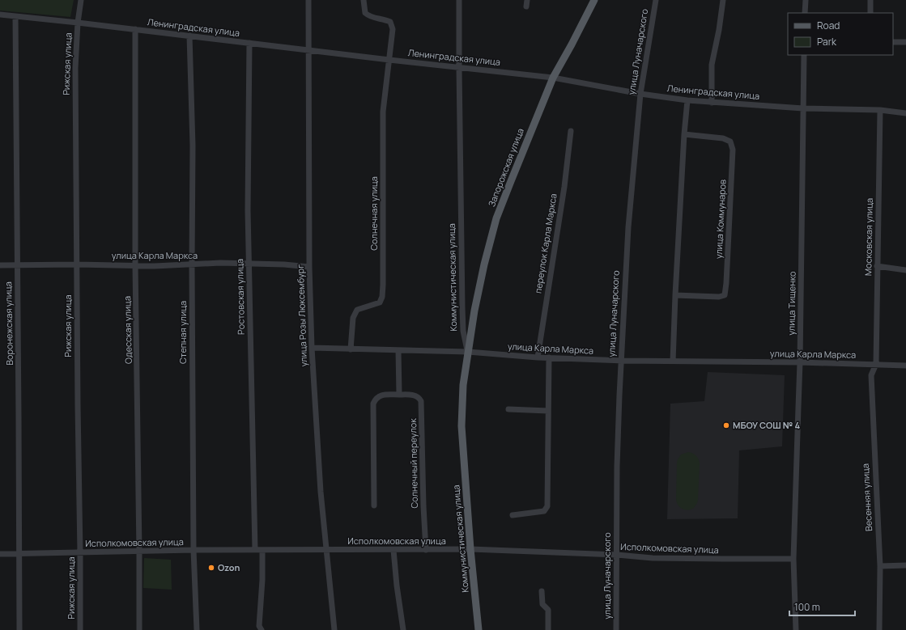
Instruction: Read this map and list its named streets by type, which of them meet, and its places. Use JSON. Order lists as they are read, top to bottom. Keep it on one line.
{"streets":{"main road":["Запорожская улица","Коммунистическая улица"],"street":["Ленинградская улица","улица Луначарского","Рижская улица","Солнечная улица","улица Коммунаров","Московская улица","переулок Карла Маркса","улица Карла Маркса","Ростовская улица","улица Тищенко","улица Розы Люксембург","Воронежская улица","Одесская улица","Степная улица","Солнечный переулок","Весенняя улица","Исполкомовская улица"]},"crossings":[["Ленинградская улица","улица Луначарского"],["Ленинградская улица","Рижская улица"],["Ленинградская улица","Запорожская улица"],["Ленинградская улица","Солнечная улица"],["Ленинградская улица","Московская улица"],["Ленинградская улица","Коммунистическая улица"],["Ленинградская улица","Ростовская улица"],["Ленинградская улица","улица Тищенко"],["Ленинградская улица","улица Розы Люксембург"],["Ленинградская улица","Воронежская улица"],["Ленинградская улица","Одесская улица"],["Ленинградская улица","Степная улица"],["улица Луначарского","улица Карла Маркса"],["улица Луначарского","Исполкомовская улица"],["Рижская улица","улица Карла Маркса"],["Рижская улица","Исполкомовская улица"],["Запорожская улица","улица Карла Маркса"],["Запорожская улица","Коммунистическая улица"],["Солнечная улица","улица Карла Маркса"],["Московская улица","улица Карла Маркса"],["Московская улица","Весенняя улица"],["переулок Карла Маркса","улица Карла Маркса"],["улица Карла Маркса","Коммунистическая улица"],["улица Карла Маркса","Ростовская улица"],["улица Карла Маркса","улица Тищенко"],["улица Карла Маркса","улица Розы Люксембург"],["улица Карла Маркса","Воронежская улица"],["улица Карла Маркса","Одесская улица"],["улица Карла Маркса","Степная улица"],["улица Карла Маркса","Весенняя улица"],["Коммунистическая улица","Исполкомовская улица"],["Ростовская улица","Исполкомовская улица"],["улица Тищенко","Исполкомовская улица"],["улица Розы Люксембург","Исполкомовская улица"],["Воронежская улица","Исполкомовская улица"],["Одесская улица","Исполкомовская улица"],["Степная улица","Исполкомовская улица"],["Солнечный переулок","Исполкомовская улица"]],"places":["МБОУ СОШ № 4","Ozon"],"legend":["Road","Park"],"scale_bar":"100 m"}
